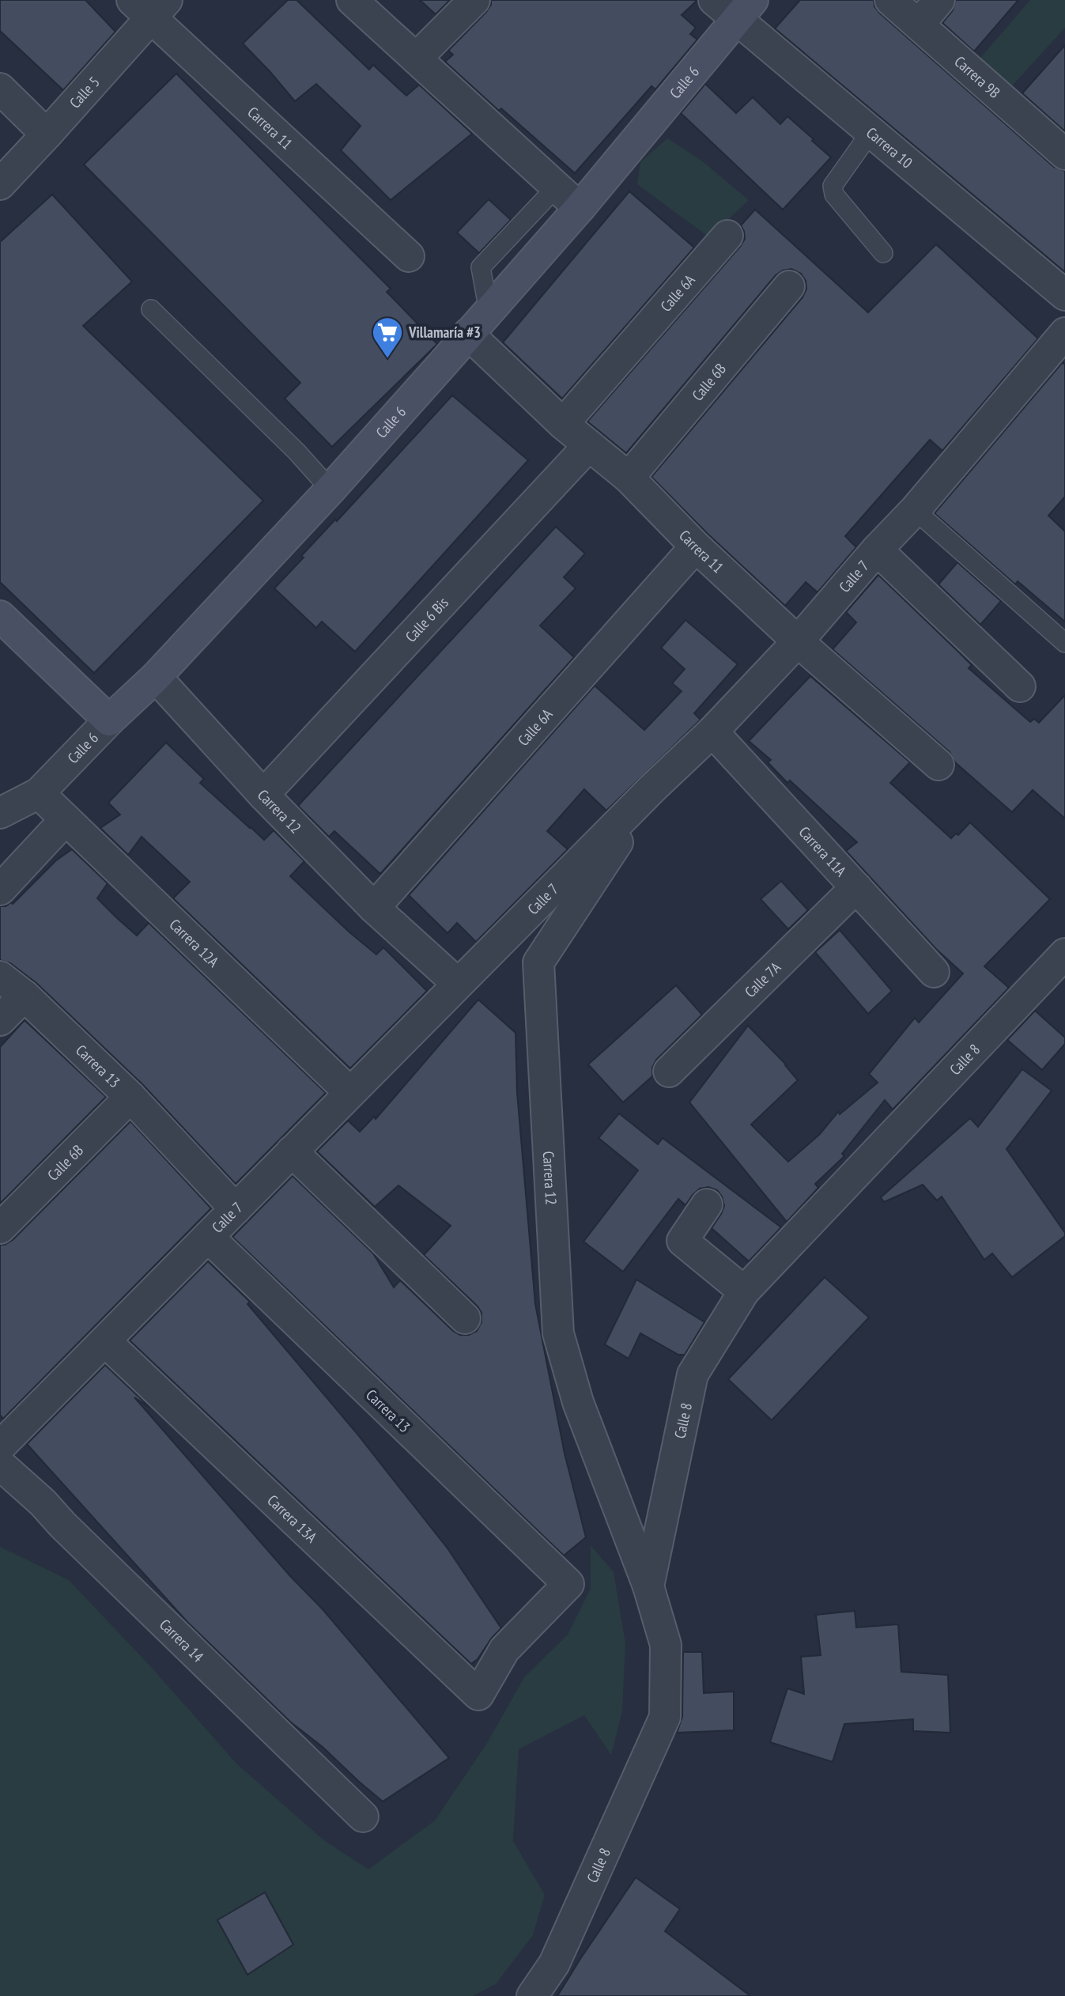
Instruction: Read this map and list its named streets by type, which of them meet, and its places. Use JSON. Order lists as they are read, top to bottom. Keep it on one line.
{"streets":{"main road":["Calle 6"],"street":["Carrera 9B","Calle 5","Carrera 11","Carrera 10","Calle 6A","Calle 6B","Calle 7","Calle 6 Bis","Carrera 12","Carrera 11A","Carrera 12A","Calle 7A","Calle 8","Carrera 13","Carrera 13A","Carrera 14"]},"crossings":[["Calle 6","Carrera 11"],["Calle 6","Carrera 10"],["Calle 6","Carrera 12"],["Calle 6","Carrera 12A"],["Calle 5","Carrera 11"],["Carrera 11","Calle 6A"],["Carrera 11","Calle 6B"],["Carrera 11","Calle 7"],["Carrera 11","Calle 6 Bis"],["Calle 6A","Carrera 12"],["Calle 6B","Carrera 13"],["Calle 7","Carrera 12"],["Calle 7","Carrera 11A"],["Calle 7","Carrera 12A"],["Calle 7","Carrera 13"],["Calle 7","Carrera 13A"],["Calle 6 Bis","Carrera 12"],["Carrera 12","Calle 8"],["Carrera 11A","Calle 7A"],["Carrera 13","Carrera 13A"]],"places":{"supermarket":["Villamaría #3"]}}
